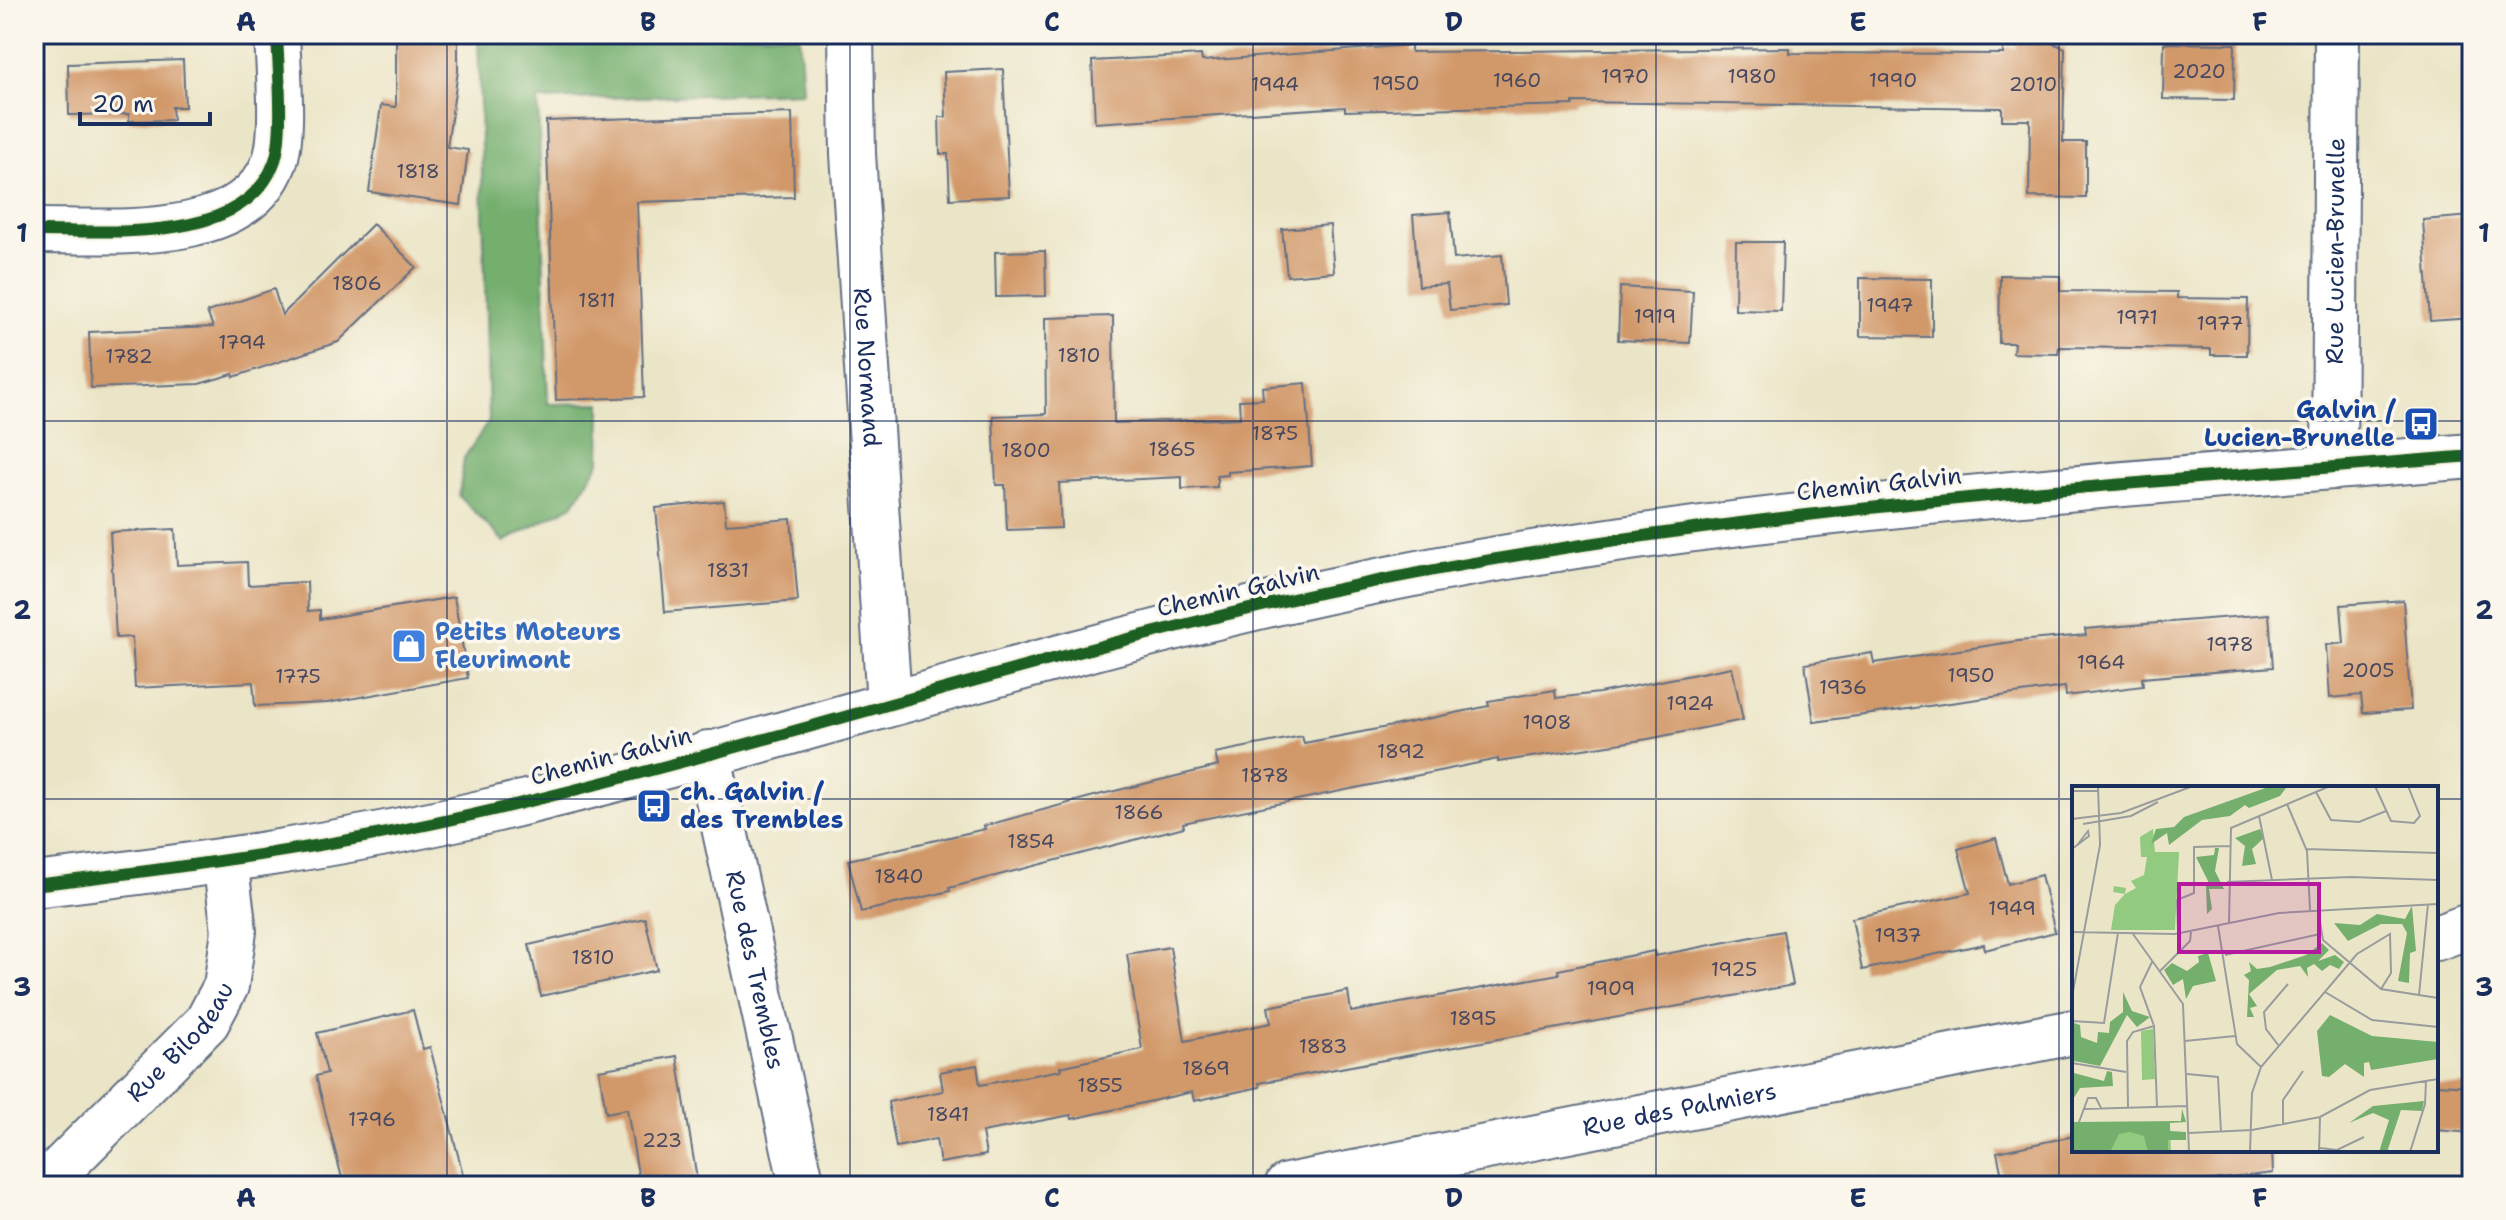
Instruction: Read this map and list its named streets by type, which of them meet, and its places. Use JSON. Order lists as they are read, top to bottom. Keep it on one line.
{"streets":{"street":["Rue Lucien-Brunelle","Rue Normand","Chemin Galvin","Rue des Trembles","Rue Bilodeau","Rue des Palmiers"]},"crossings":[["Rue Lucien-Brunelle","Chemin Galvin"],["Rue Normand","Chemin Galvin"],["Chemin Galvin","Rue des Trembles"],["Chemin Galvin","Rue Bilodeau"]],"places":{"bus stop":["Galvin / Lucien-Brunelle","ch. Galvin / des Trembles"],"shop":["Petits Moteurs Fleurimont"]},"house_numbers":["2020","1970","1980","1960","1990","1950","1944","2010","1818","1806","1811","1947","1919","1971","1977","1794","1810","1782","1875","1865","1800","1831","1978","1964","2005","1950","1775","1936","1924","1908","1892","1878","1866","1854","1840","1949","1937","1810","1925","1909","1895","1883","1869","1855","1841","1796","223"],"scale_bar":"20 m","grid":{"columns":["A","B","C","D","E","F"],"rows":["1","2","3"]}}
